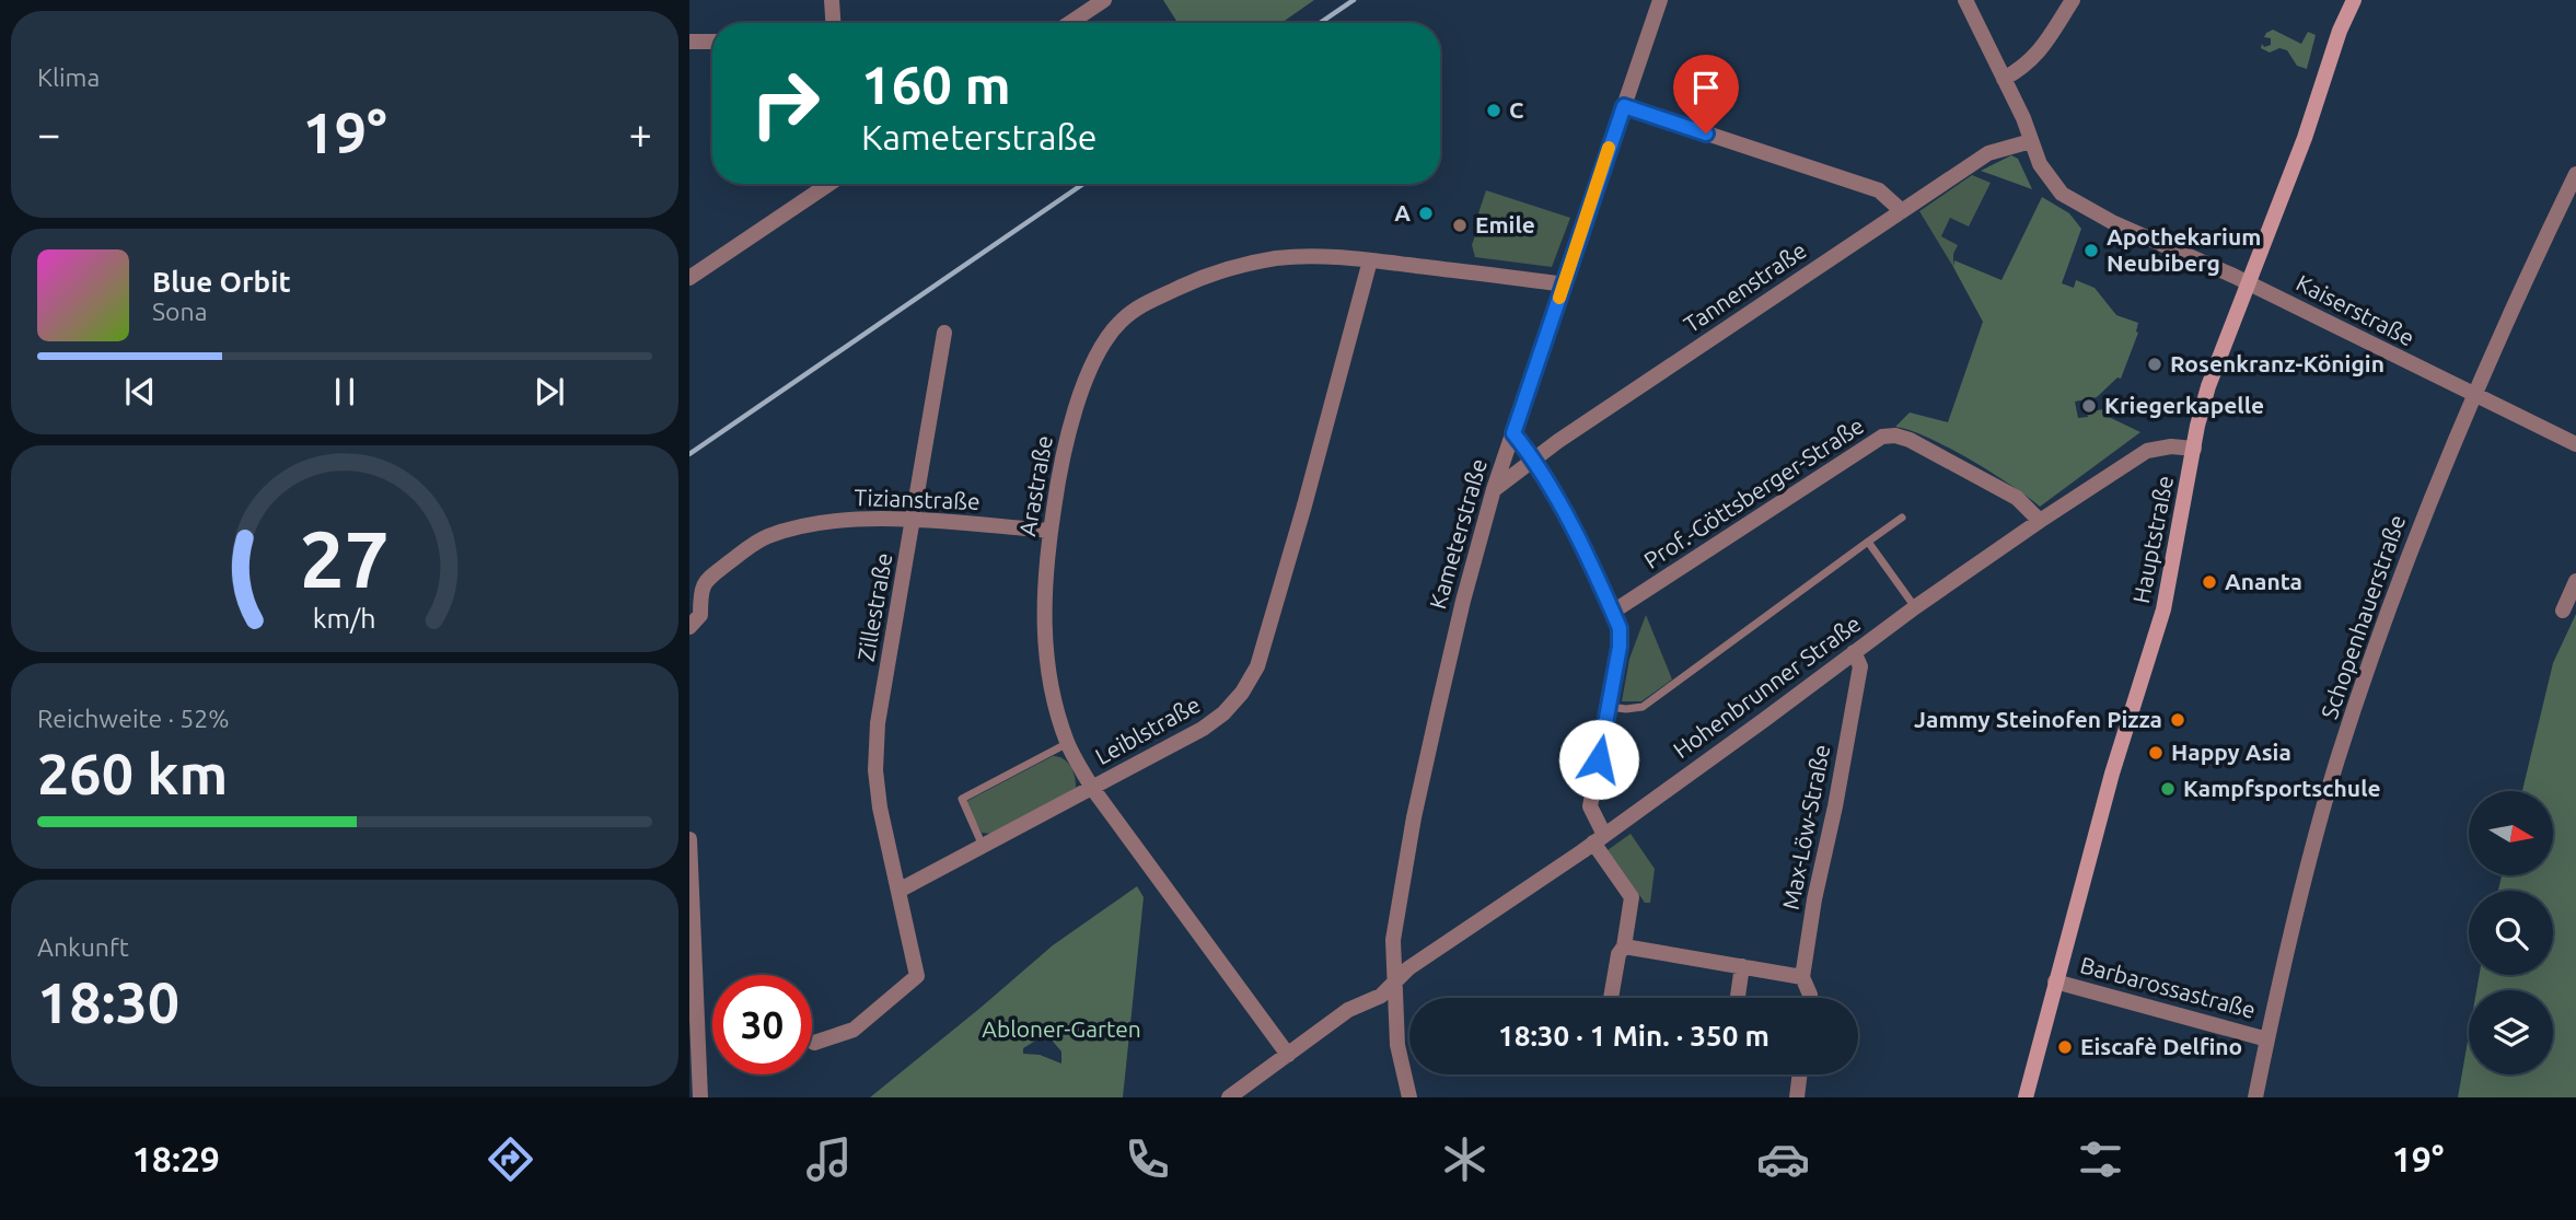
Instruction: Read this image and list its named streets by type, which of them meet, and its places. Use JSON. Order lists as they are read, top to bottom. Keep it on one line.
{"streets":{"street":["Tannenstraße","Kaiserstraße","Arastraße","Prof.-Göttsberger-Straße","Tizianstraße","Kameterstraße","Hauptstraße","Zillestraße","Schopenhauerstraße","Hohenbrunner Straße","Leiblstraße","Max-Löw-Straße","Barbarossastraße"]},"crossings":[["Tannenstraße","Kaiserstraße"],["Tannenstraße","Kameterstraße"],["Kaiserstraße","Hauptstraße"],["Kaiserstraße","Schopenhauerstraße"],["Arastraße","Tizianstraße"],["Arastraße","Kameterstraße"],["Arastraße","Hohenbrunner Straße"],["Arastraße","Leiblstraße"],["Prof.-Göttsberger-Straße","Hohenbrunner Straße"],["Tizianstraße","Zillestraße"],["Kameterstraße","Hohenbrunner Straße"],["Hauptstraße","Hohenbrunner Straße"],["Hauptstraße","Barbarossastraße"],["Zillestraße","Leiblstraße"],["Schopenhauerstraße","Barbarossastraße"],["Hohenbrunner Straße","Max-Löw-Straße"]],"parks":["Abloner-Garten"],"places":["C","A","Emile","Apothekarium Neubiberg","Rosenkranz-Königin","Kriegerkapelle","Ananta","Jammy Steinofen Pizza","Happy Asia","Kampfsportschule","Eiscafè Delfino"],"north":"right","page":{"tile":["Klima",["Reichweite · 52%","260 km"],["Ankunft","18:30"]],"turn":["160 m","Kameterstraße"],"heat":["−","19°","+"],"song":["Blue Orbit","Sona"],"limit":"30","trip":"18:30 · 1 Min. · 350 m","tabs":["18:29","19°"],"gauge":["27","km/h"]}}
